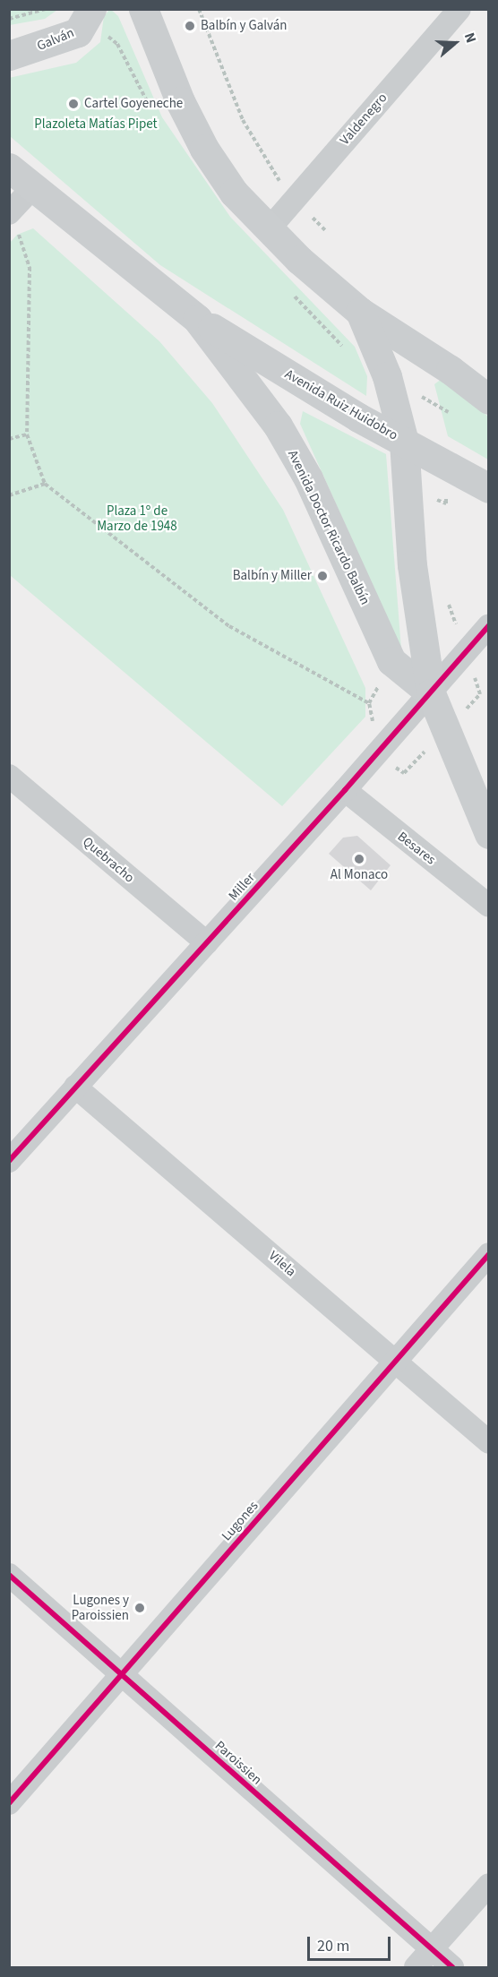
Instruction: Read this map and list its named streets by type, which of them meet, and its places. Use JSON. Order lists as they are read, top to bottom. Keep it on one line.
{"streets":{"main road":["Galván","Avenida Ruiz Huidobro","Avenida Doctor Ricardo Balbín"],"street":["Valdenegro","Besares","Quebracho","Miller","Vilela","Lugones","Paroissien"]},"crossings":[["Avenida Ruiz Huidobro","Avenida Doctor Ricardo Balbín"],["Avenida Doctor Ricardo Balbín","Miller"],["Besares","Miller"],["Quebracho","Miller"],["Miller","Vilela"],["Vilela","Lugones"],["Lugones","Paroissien"]],"parks":["Plazoleta Matías Pipet","Plaza 1º de Marzo de 1948"],"places":["Balbín y Galván","Cartel Goyeneche","Balbín y Miller","Al Monaco","Lugones y Paroissien"],"scale_bar":"20 m","north":"right"}
